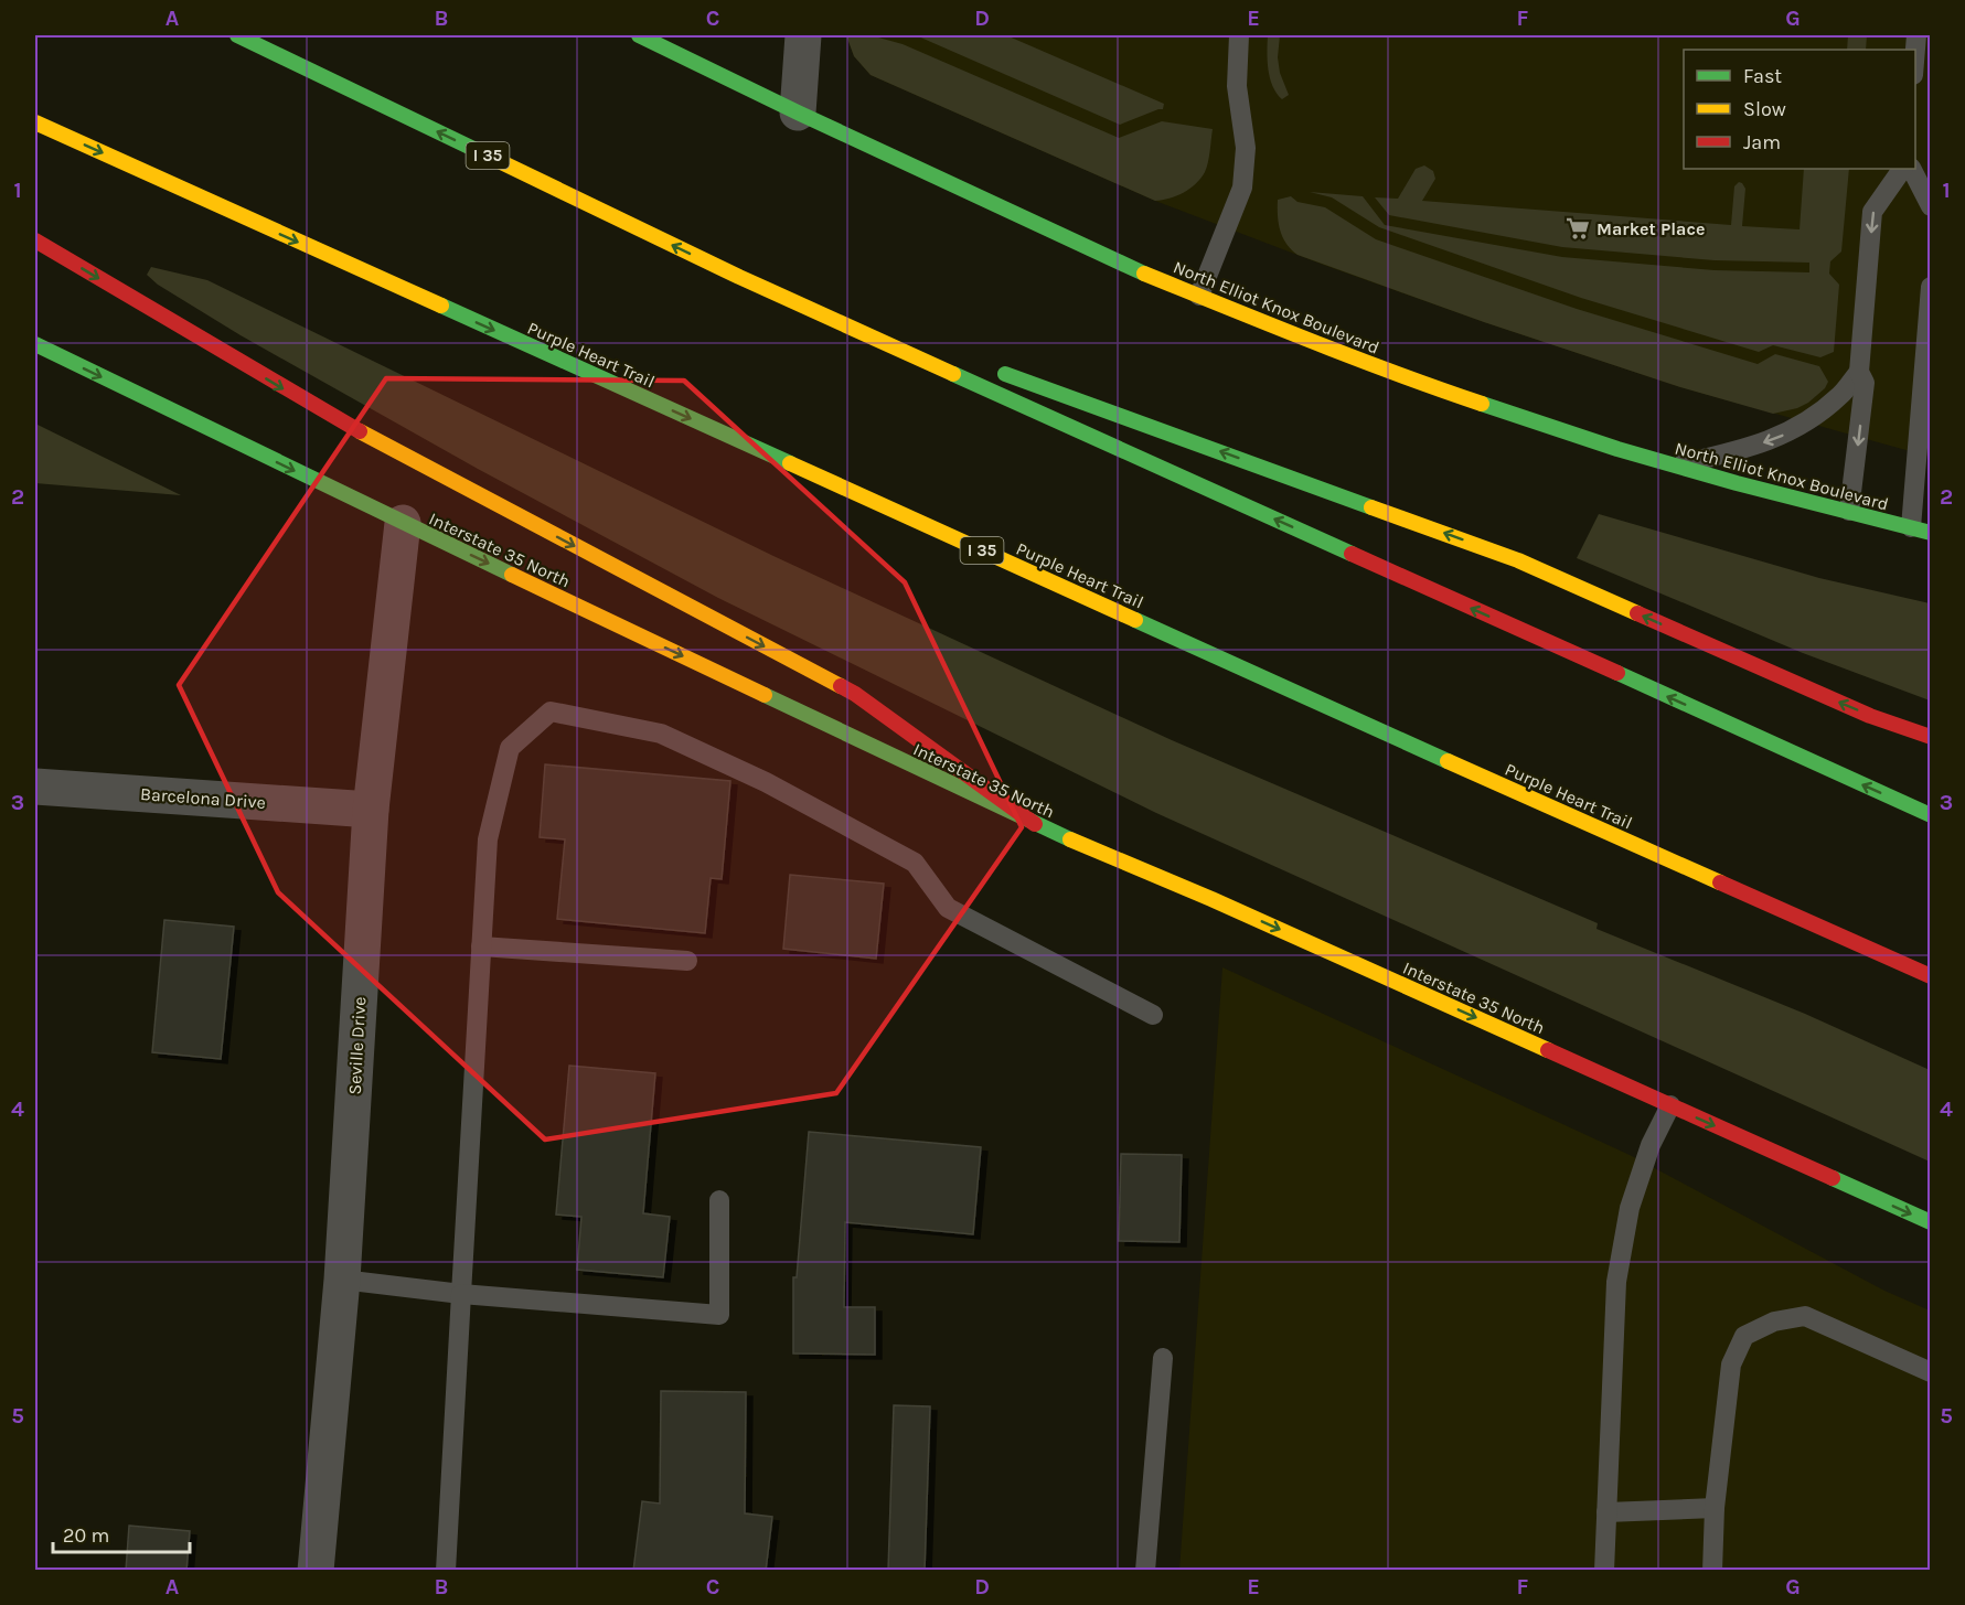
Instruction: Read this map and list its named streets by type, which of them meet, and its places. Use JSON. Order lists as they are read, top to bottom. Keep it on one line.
{"streets":{"main road":["I 35","North Elliot Knox Boulevard","Purple Heart Trail","Interstate 35 North"],"street":["Barcelona Drive","Seville Drive"]},"crossings":[["Interstate 35 North","Seville Drive"],["Barcelona Drive","Seville Drive"]],"one_way":["Purple Heart Trail"],"places":{"supermarket":["Market Place"]},"legend":["Fast","Slow","Jam"],"scale_bar":"20 m","grid":{"columns":["A","B","C","D","E","F","G"],"rows":["1","2","3","4","5"]}}
